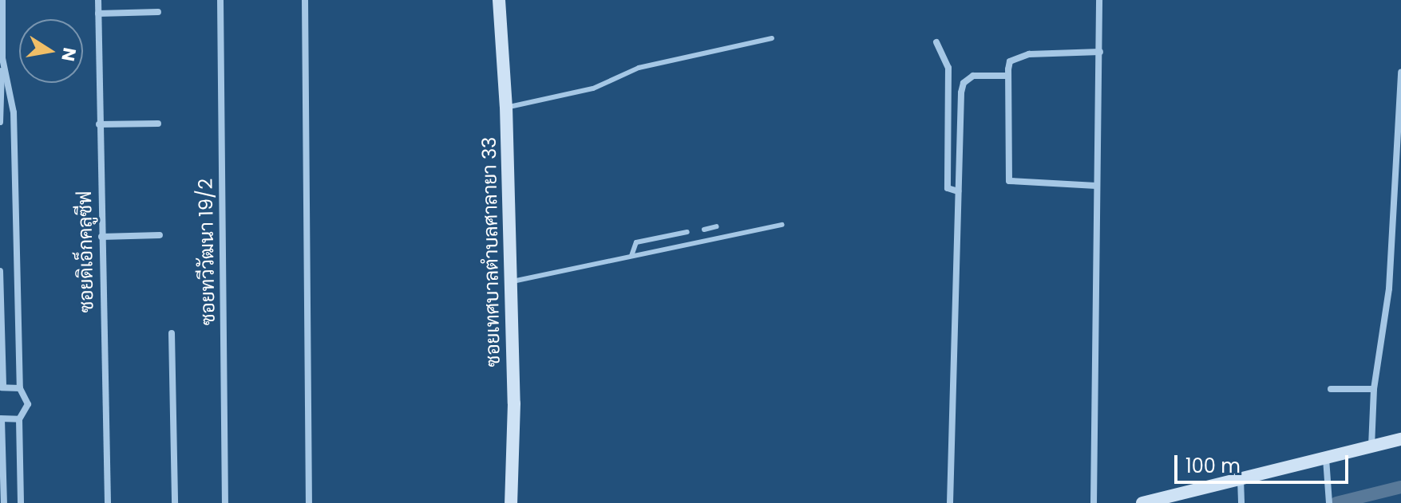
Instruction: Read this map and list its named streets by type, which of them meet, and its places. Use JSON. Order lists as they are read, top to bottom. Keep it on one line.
{"streets":{"street":["ซอยดิเอ็กคลูซีฟ","ซอยทวีวัฒนา 19/2","ซอยเทศบาลตำบลศาลายา 33"]},"scale_bar":"100 m","north":"right"}
